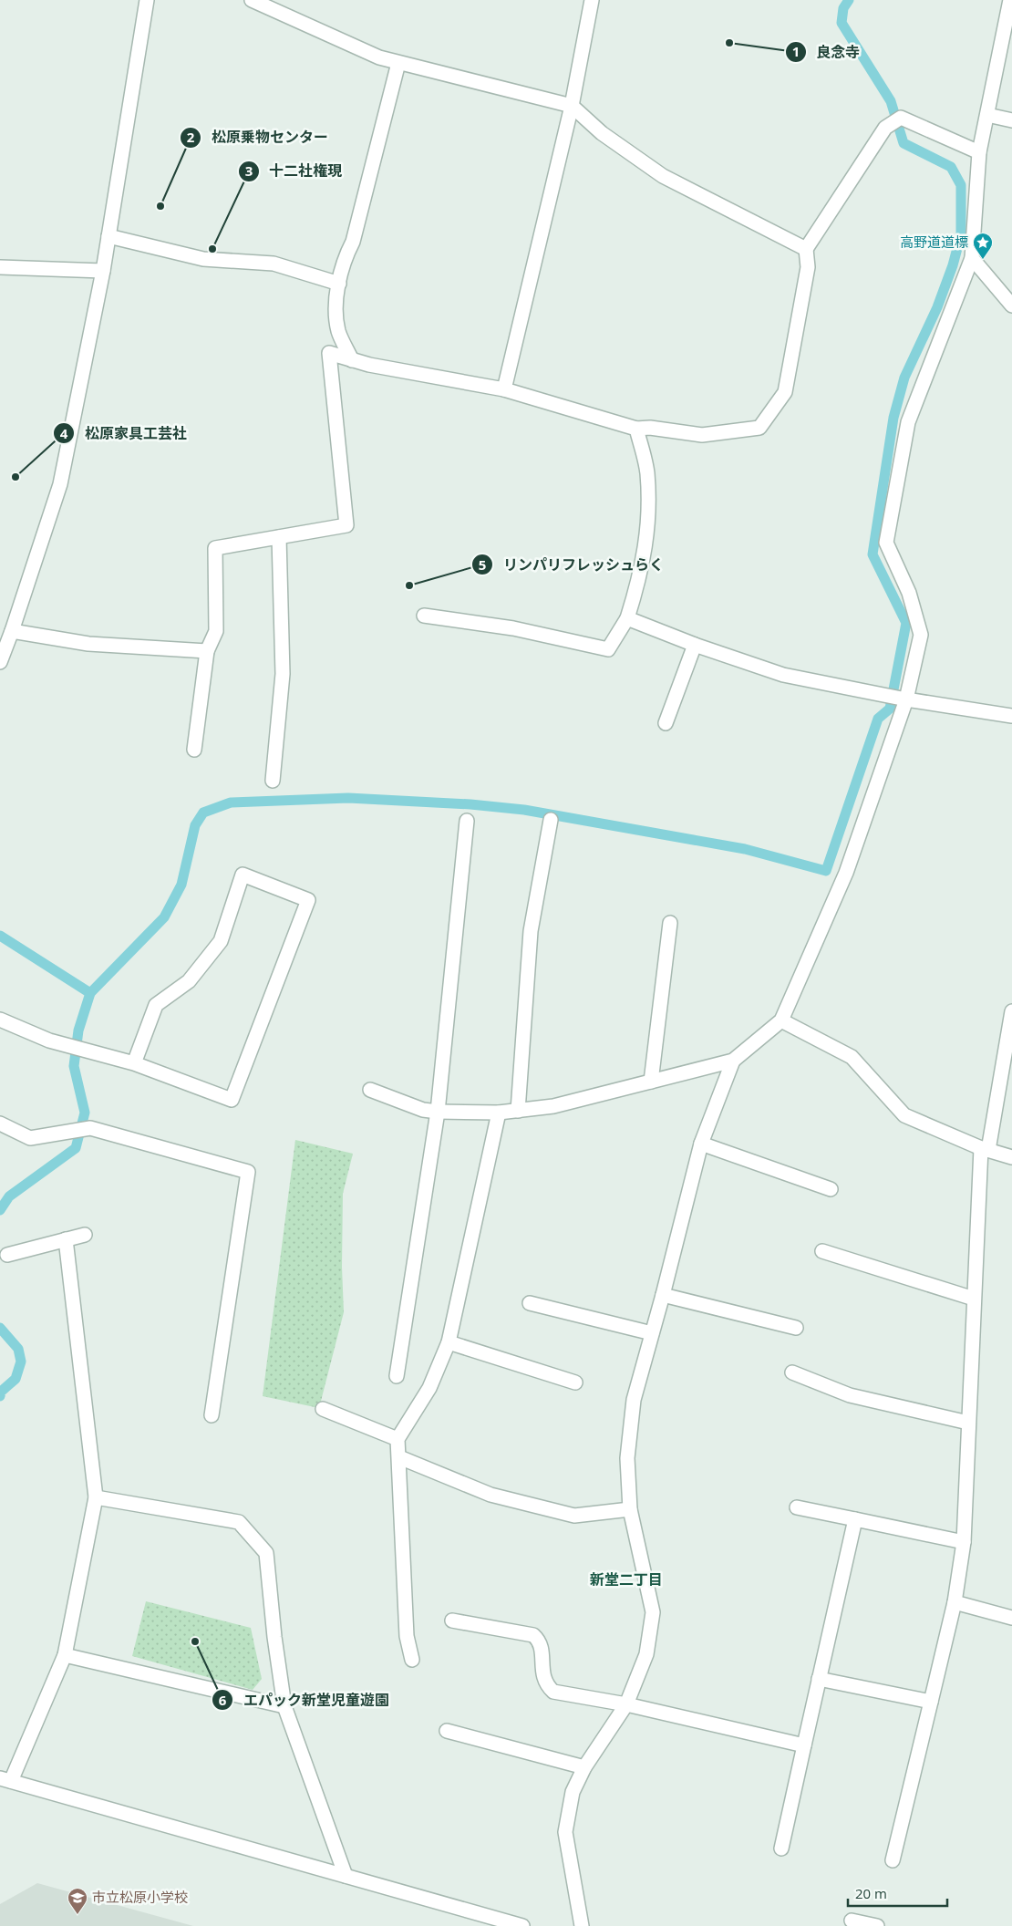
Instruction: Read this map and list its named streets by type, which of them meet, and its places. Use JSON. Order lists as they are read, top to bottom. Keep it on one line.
{"districts":["新堂二丁目"],"places":{"other":["良念寺","松原乗物センター","十二社権現","松原家具工芸社","リンパリフレッシュらく","エパック新堂児童遊園"],"place":["高野道道標"],"school or university":["市立松原小学校"]},"scale_bar":"20 m"}
